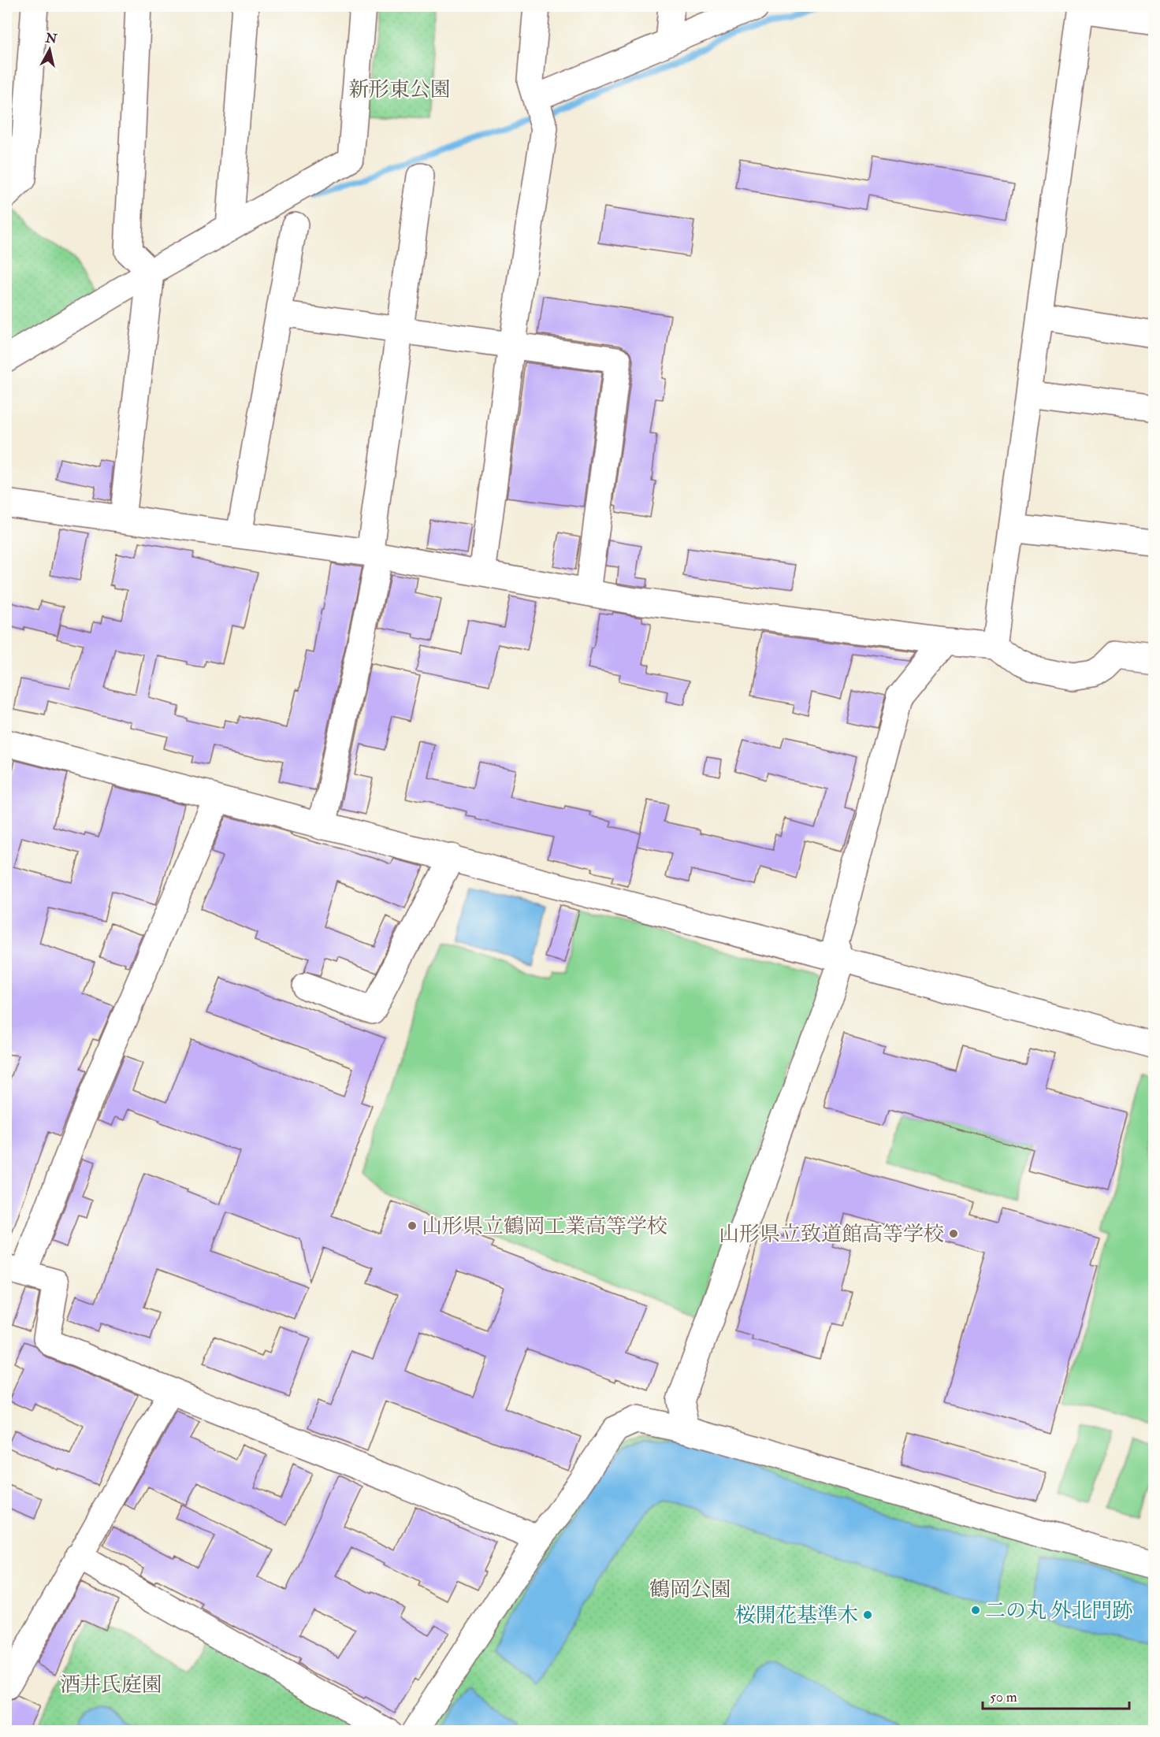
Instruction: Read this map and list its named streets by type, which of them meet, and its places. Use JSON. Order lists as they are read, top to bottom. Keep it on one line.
{"parks":["新形東公園","鶴岡公園","酒井氏庭園"],"places":["山形県立鶴岡工業高等学校","山形県立致道館高等学校","二の丸 外北門跡","桜開花基準木"],"scale_bar":"50 m","north":"top"}
